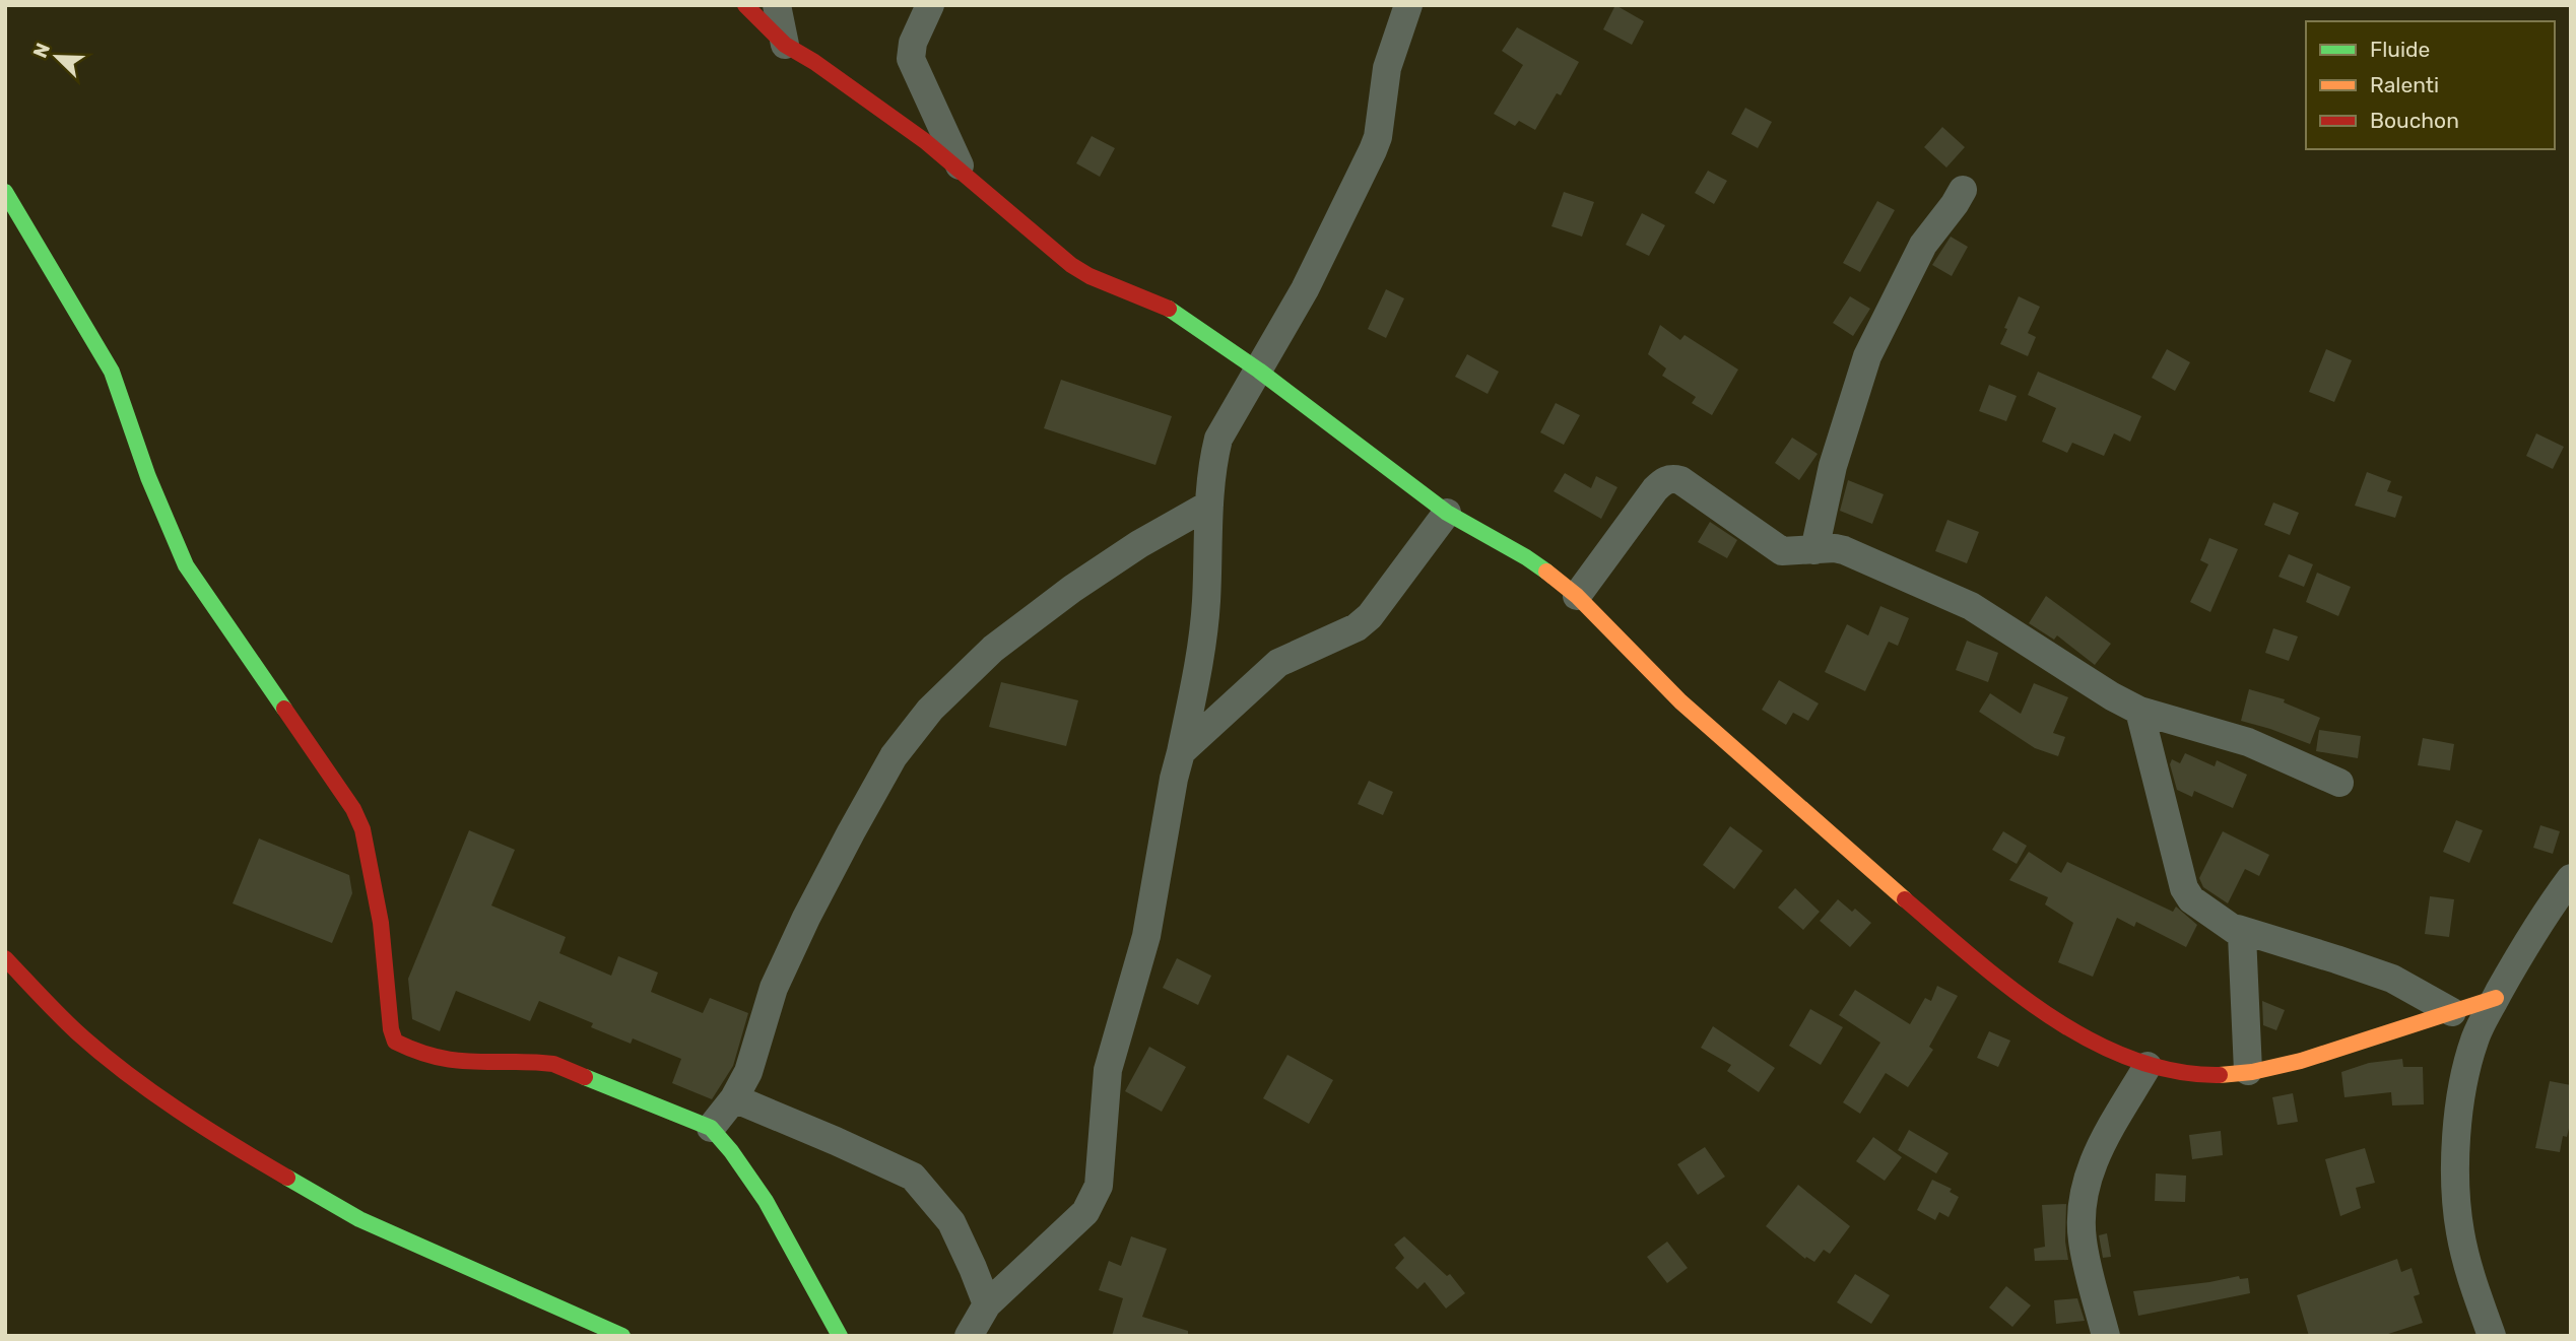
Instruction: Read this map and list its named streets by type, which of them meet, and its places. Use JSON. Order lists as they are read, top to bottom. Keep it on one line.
{"legend":["Fluide","Ralenti","Bouchon"],"north":"top left"}
